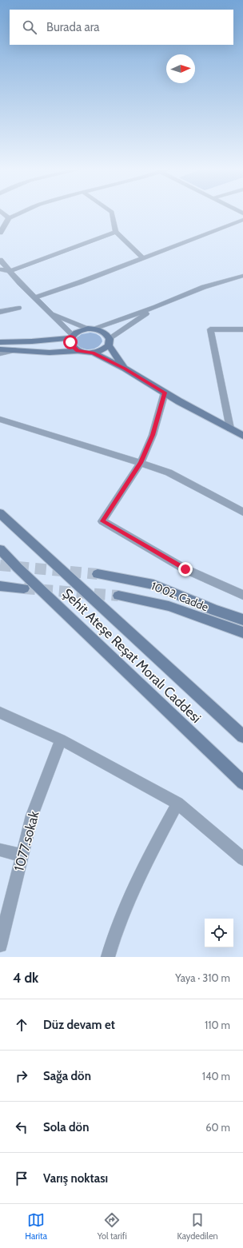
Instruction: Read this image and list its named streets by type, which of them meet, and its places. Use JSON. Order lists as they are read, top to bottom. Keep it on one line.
{"streets":{"main road":["1002. Cadde","Şehit Ateşe Reşat Moralı Caddesi"],"street":["1077.sokak"]},"north":"right","page":{"search":"Burada ara","heading":["4 dk","Yaya · 310 m"],"list":[["Düz devam et","110 m"],["Sağa dön","140 m"],["Sola dön","60 m"],"Varış noktası"],"nav":["Harita","Yol tarifi","Kaydedilen"]}}
